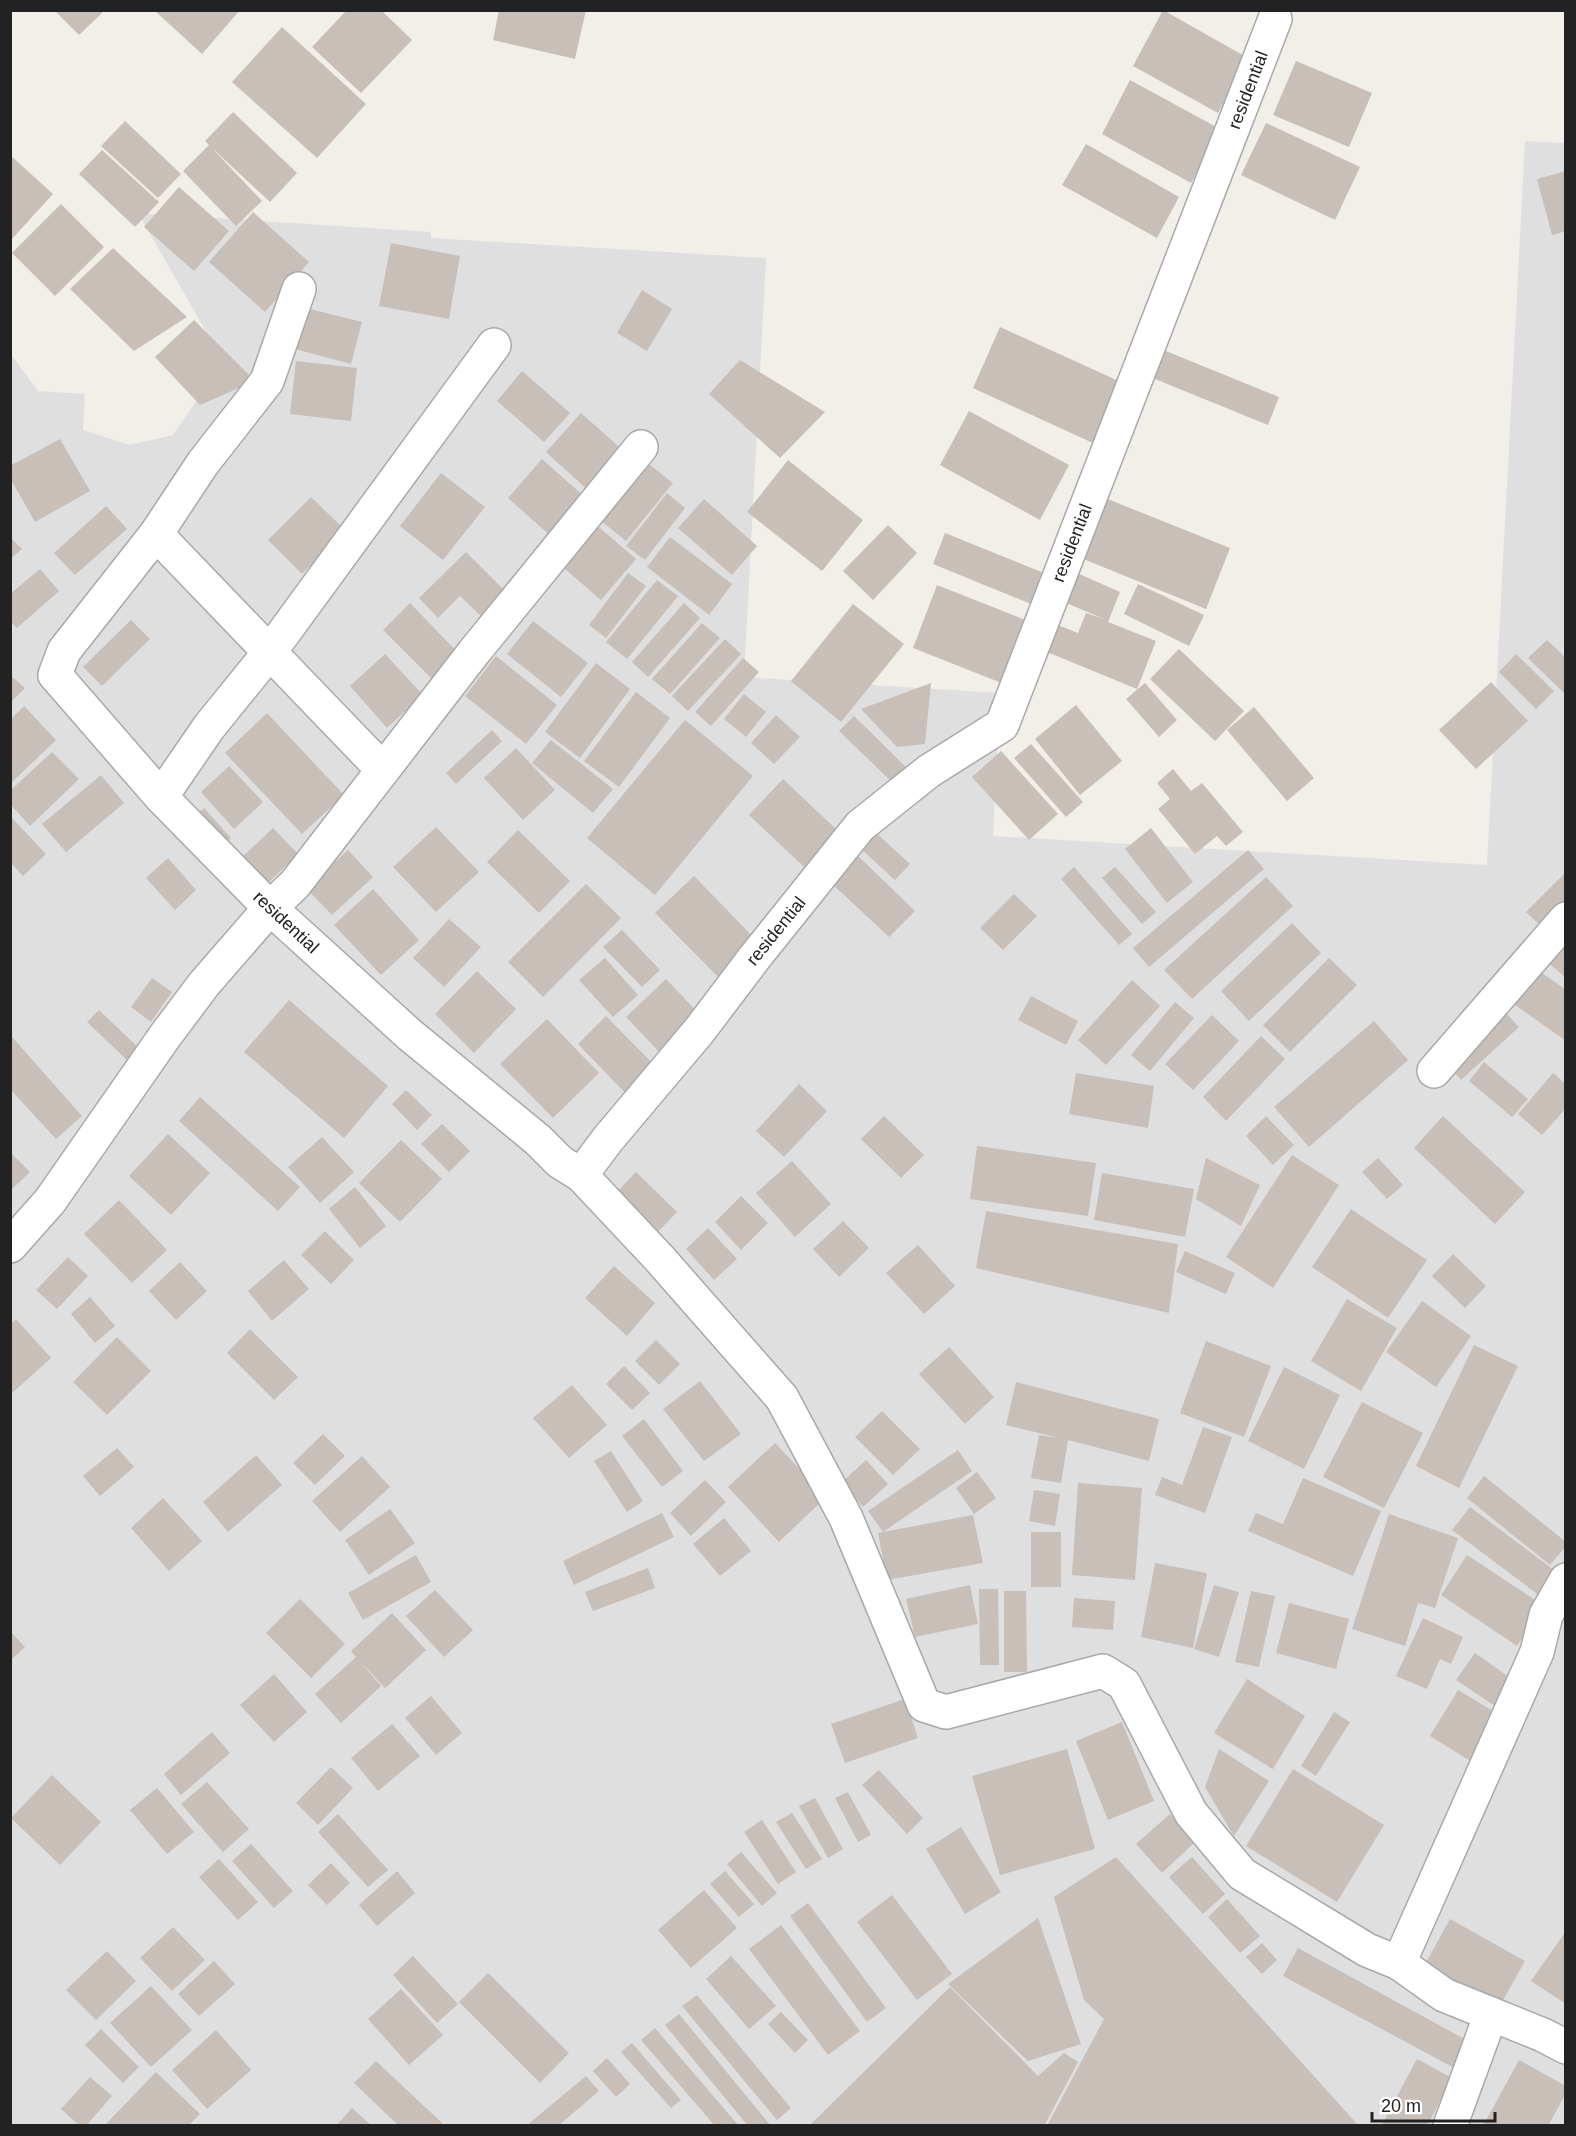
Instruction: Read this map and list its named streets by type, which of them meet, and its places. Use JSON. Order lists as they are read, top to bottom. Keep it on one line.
{"streets":{"street":["residential"]},"scale_bar":"20 m"}
